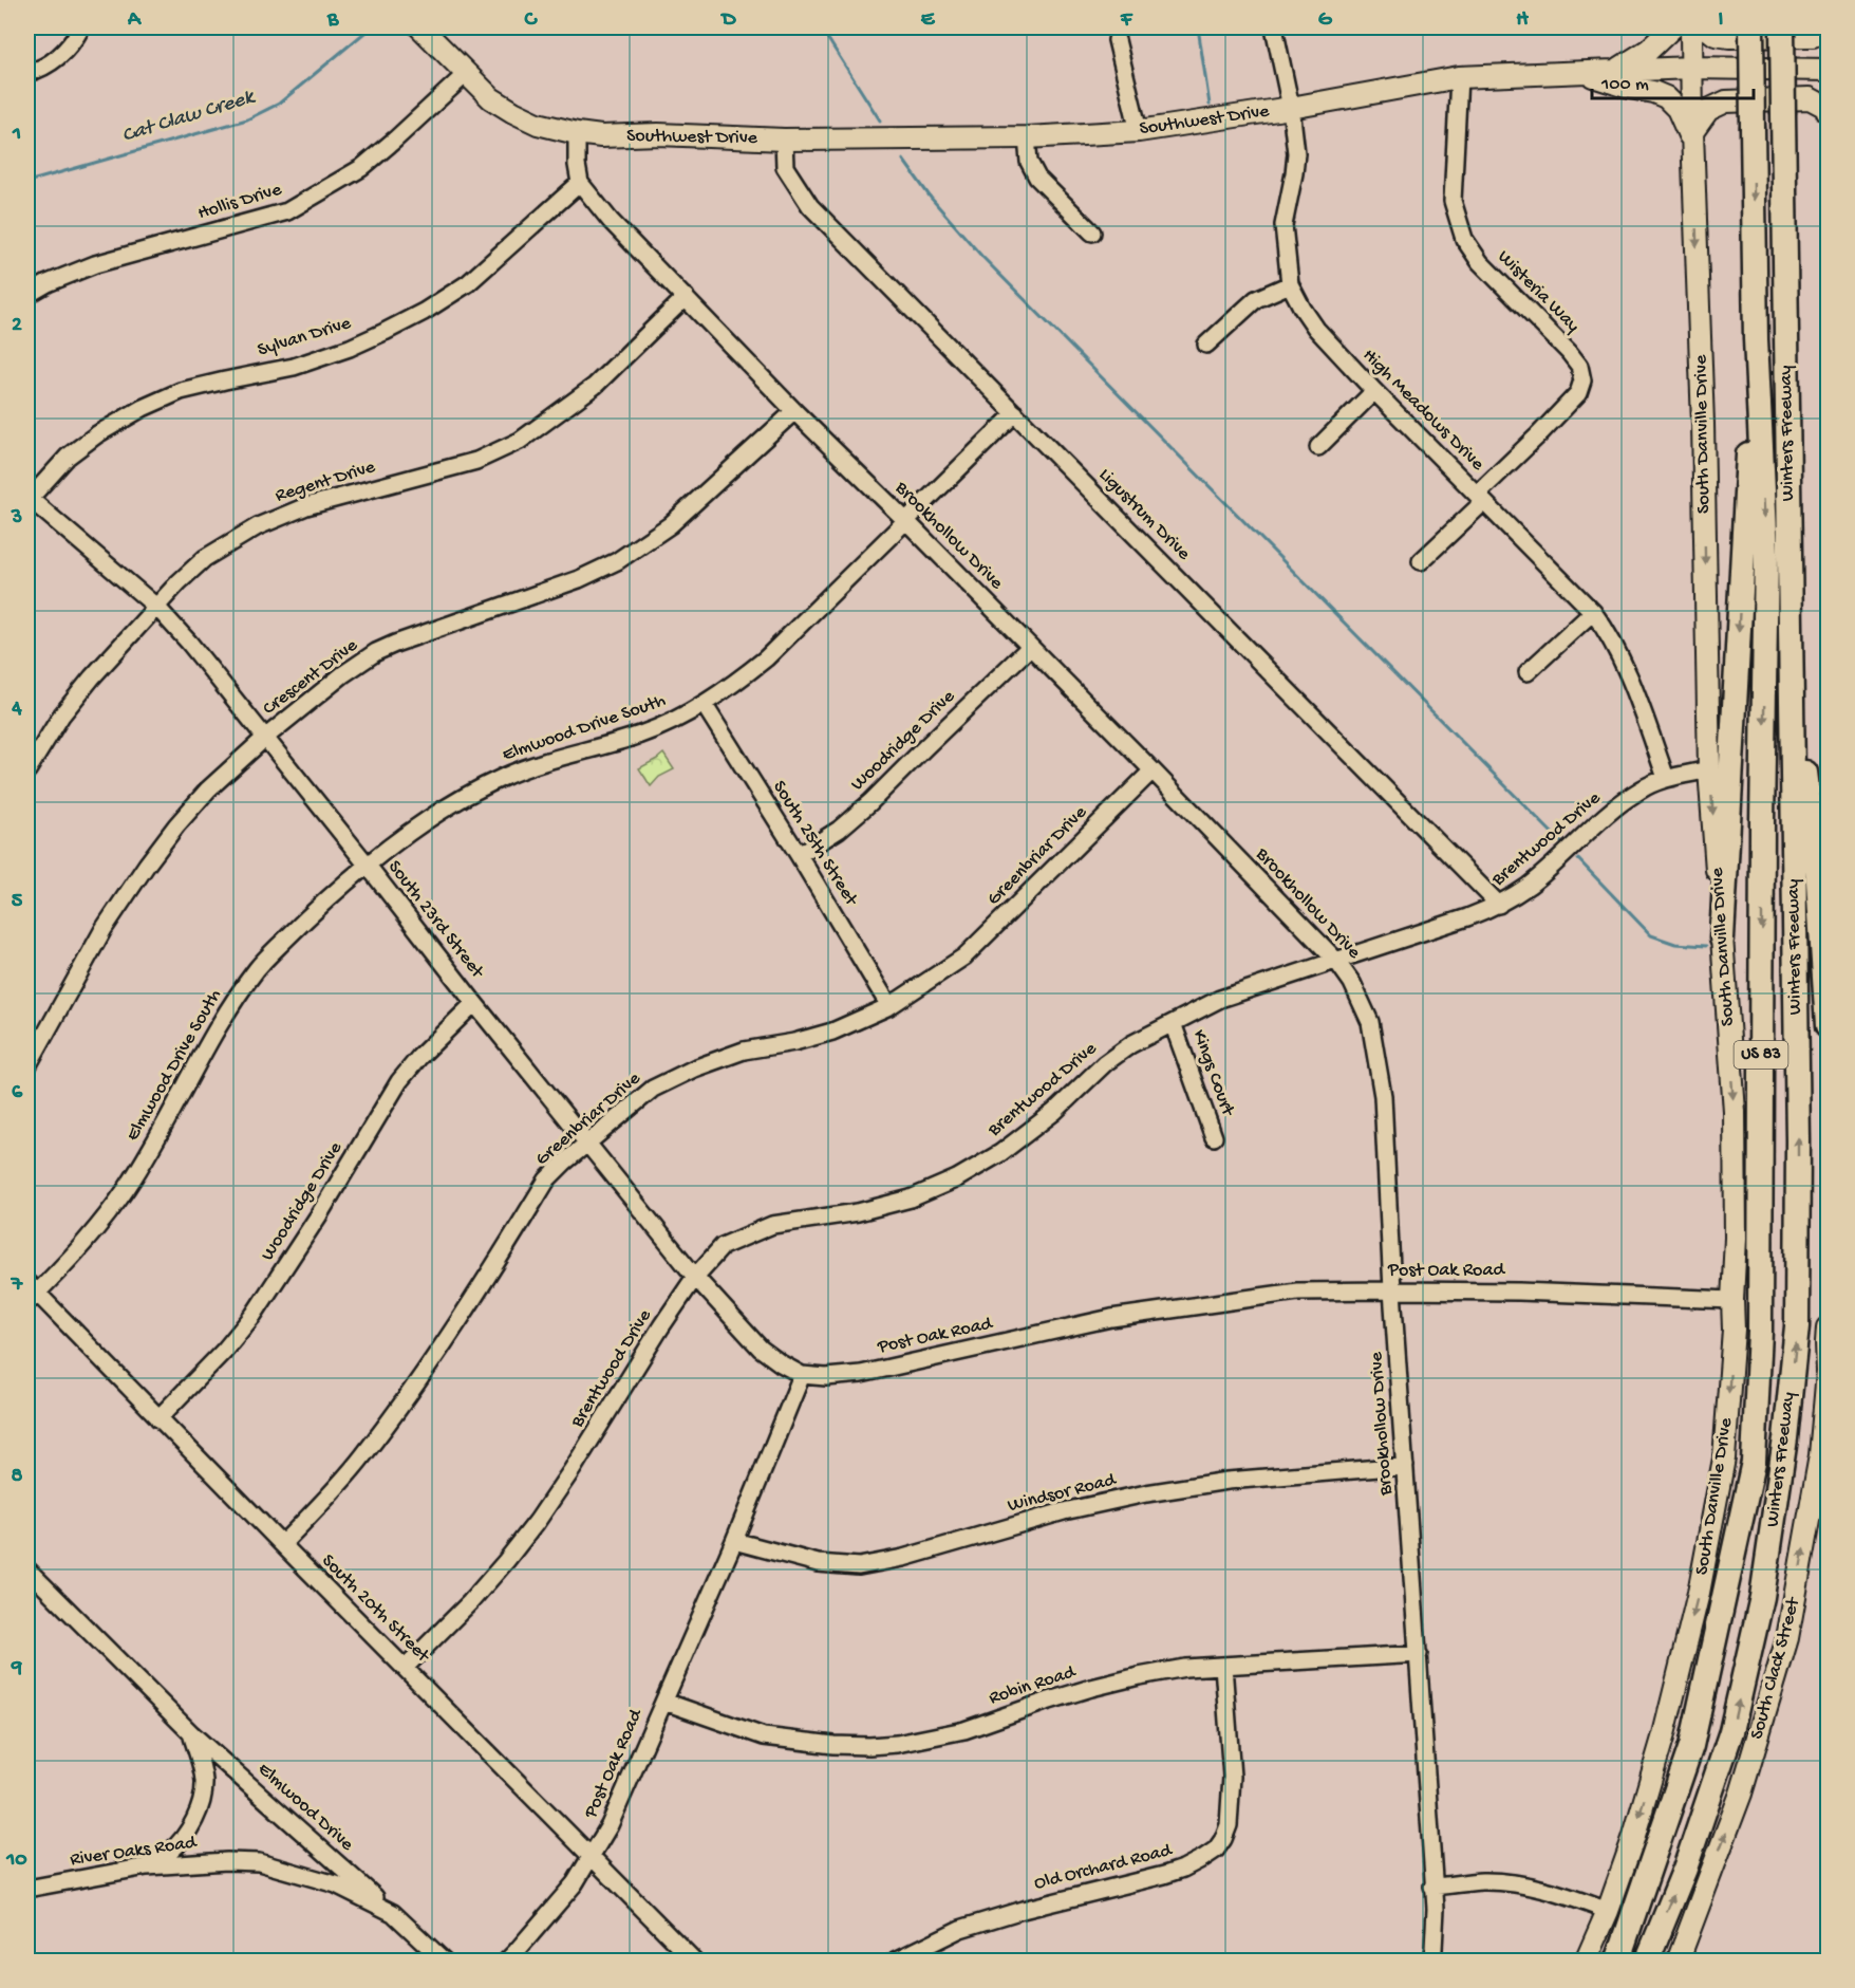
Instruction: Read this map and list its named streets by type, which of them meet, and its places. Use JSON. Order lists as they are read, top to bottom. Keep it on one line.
{"streets":{"highway":["Winters Freeway","US 83"],"main road":["Southwest Drive","South Danville Drive","South Clack Street"],"street":["Hollis Drive","Wisteria Way","Sylvan Drive","High Meadows Drive","Regent Drive","Ligustrum Drive","Brookhollow Drive","Crescent Drive","Elmwood Drive South","Woodridge Drive","Brentwood Drive","South 25th Street","Greenbriar Drive","South 23rd Street","Kings Court","Post Oak Road","Windsor Road","South 20th Street","Robin Road","Elmwood Drive","River Oaks Road","Old Orchard Road"]},"crossings":[["Southwest Drive","Hollis Drive"],["Southwest Drive","Wisteria Way"],["Southwest Drive","High Meadows Drive"],["Southwest Drive","South Danville Drive"],["Southwest Drive","Ligustrum Drive"],["Wisteria Way","High Meadows Drive"],["Sylvan Drive","Brookhollow Drive"],["Sylvan Drive","South 23rd Street"],["High Meadows Drive","Brentwood Drive"],["South Danville Drive","Brentwood Drive"],["South Danville Drive","Post Oak Road"],["Regent Drive","Brookhollow Drive"],["Regent Drive","South 23rd Street"],["Ligustrum Drive","Elmwood Drive South"],["Ligustrum Drive","Brentwood Drive"],["Brookhollow Drive","Crescent Drive"],["Brookhollow Drive","Elmwood Drive South"],["Brookhollow Drive","Woodridge Drive"],["Brookhollow Drive","Brentwood Drive"],["Brookhollow Drive","Greenbriar Drive"],["Brookhollow Drive","Post Oak Road"],["Brookhollow Drive","Windsor Road"],["Brookhollow Drive","Robin Road"],["Crescent Drive","South 23rd Street"],["Elmwood Drive South","South 25th Street"],["Elmwood Drive South","South 23rd Street"],["Elmwood Drive South","South 20th Street"],["Woodridge Drive","South 25th Street"],["Woodridge Drive","South 23rd Street"],["Woodridge Drive","South 20th Street"],["Brentwood Drive","South 23rd Street"],["Brentwood Drive","Kings Court"],["Brentwood Drive","South 20th Street"],["South 25th Street","Greenbriar Drive"],["Greenbriar Drive","South 23rd Street"],["Greenbriar Drive","South 20th Street"],["South 23rd Street","Post Oak Road"],["Post Oak Road","Windsor Road"],["Post Oak Road","South 20th Street"],["Post Oak Road","Robin Road"],["Robin Road","Old Orchard Road"],["Elmwood Drive","River Oaks Road"]],"one_way":["South Danville Drive","South Clack Street"],"water":["Cat Claw Creek"],"scale_bar":"100 m","grid":{"columns":["A","B","C","D","E","F","G","H","I"],"rows":["1","2","3","4","5","6","7","8","9","10"]}}
